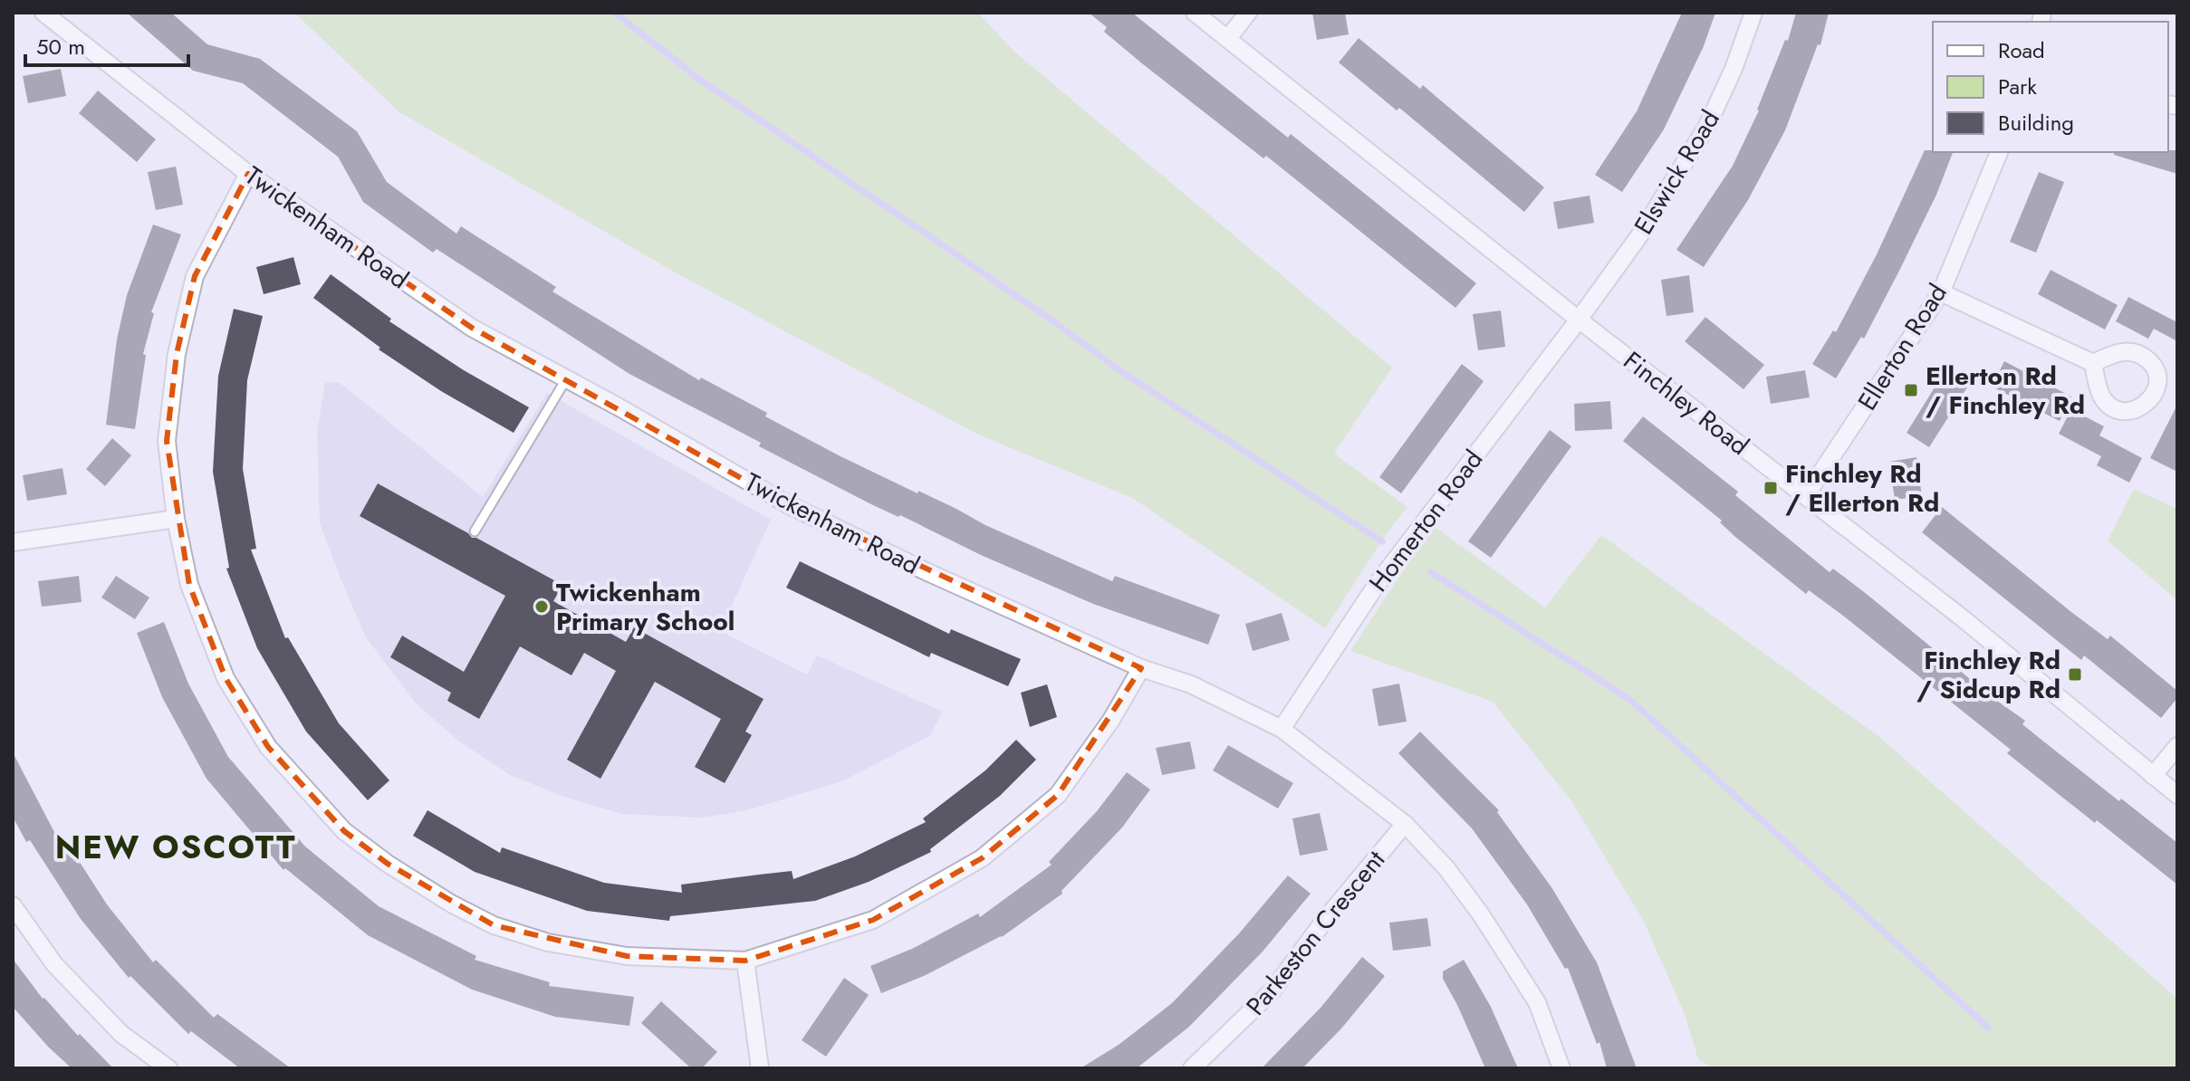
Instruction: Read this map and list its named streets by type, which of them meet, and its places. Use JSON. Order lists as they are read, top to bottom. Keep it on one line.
{"streets":{"street":["Elswick Road","Twickenham Road","Ellerton Road","Finchley Road","Homerton Road","Parkeston Crescent"]},"crossings":[["Elswick Road","Finchley Road"],["Elswick Road","Homerton Road"],["Twickenham Road","Homerton Road"],["Twickenham Road","Parkeston Crescent"],["Ellerton Road","Finchley Road"],["Finchley Road","Homerton Road"]],"districts":["NEW OSCOTT"],"places":{"transit":["Ellerton Rd / Finchley Rd","Finchley Rd / Ellerton Rd","Finchley Rd / Sidcup Rd"],"other":["Twickenham Primary School"]},"legend":["Road","Park","Building"],"scale_bar":"50 m"}
